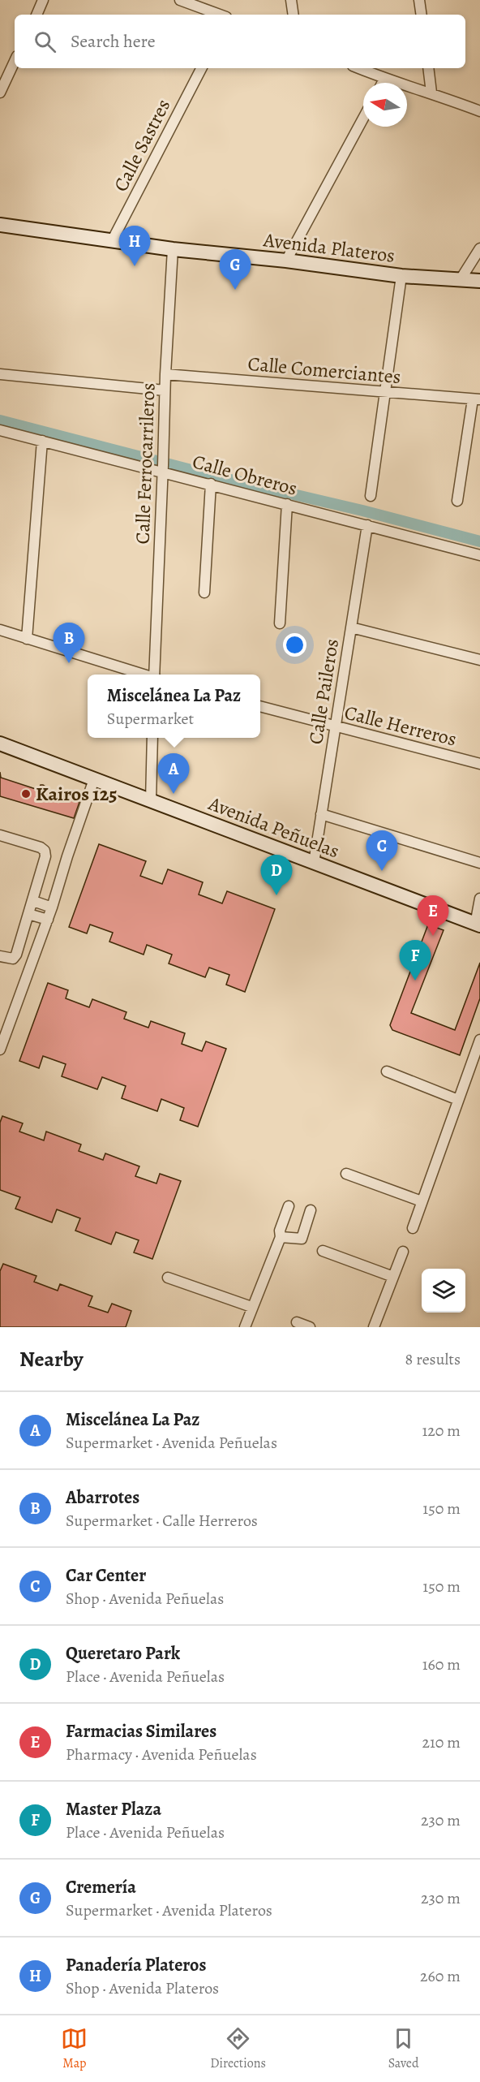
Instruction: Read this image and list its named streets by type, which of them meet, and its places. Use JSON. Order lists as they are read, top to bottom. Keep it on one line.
{"streets":{"street":["Calle Sastres","Avenida Plateros","Calle Comerciantes","Calle Ferrocarrileros","Calle Obreros","Calle Paileros","Calle Herreros","Avenida Peñuelas"]},"crossings":[["Calle Sastres","Avenida Plateros"],["Avenida Plateros","Calle Ferrocarrileros"],["Calle Comerciantes","Calle Ferrocarrileros"],["Calle Ferrocarrileros","Calle Obreros"],["Calle Obreros","Calle Paileros"],["Calle Paileros","Calle Herreros"],["Calle Paileros","Avenida Peñuelas"]],"places":["Kairos 125"],"north":"left","page":{"search":"Search here","pins":["H","G","B","A","C","D","E","F"],"popup":["Miscelánea La Paz","Supermarket"],"heading":["Nearby","8 results"],"list":[{"mark":"A","name":"Miscelánea La Paz","note":"Supermarket · Avenida Peñuelas","value":"120 m"},{"mark":"B","name":"Abarrotes","note":"Supermarket · Calle Herreros","value":"150 m"},{"mark":"C","name":"Car Center","note":"Shop · Avenida Peñuelas","value":"150 m"},{"mark":"D","name":"Queretaro Park","note":"Place · Avenida Peñuelas","value":"160 m"},{"mark":"E","name":"Farmacias Similares","note":"Pharmacy · Avenida Peñuelas","value":"210 m"},{"mark":"F","name":"Master Plaza","note":"Place · Avenida Peñuelas","value":"230 m"},{"mark":"G","name":"Cremería","note":"Supermarket · Avenida Plateros","value":"230 m"},{"mark":"H","name":"Panadería Plateros","note":"Shop · Avenida Plateros","value":"260 m"}],"nav":["Map","Directions","Saved"]}}
